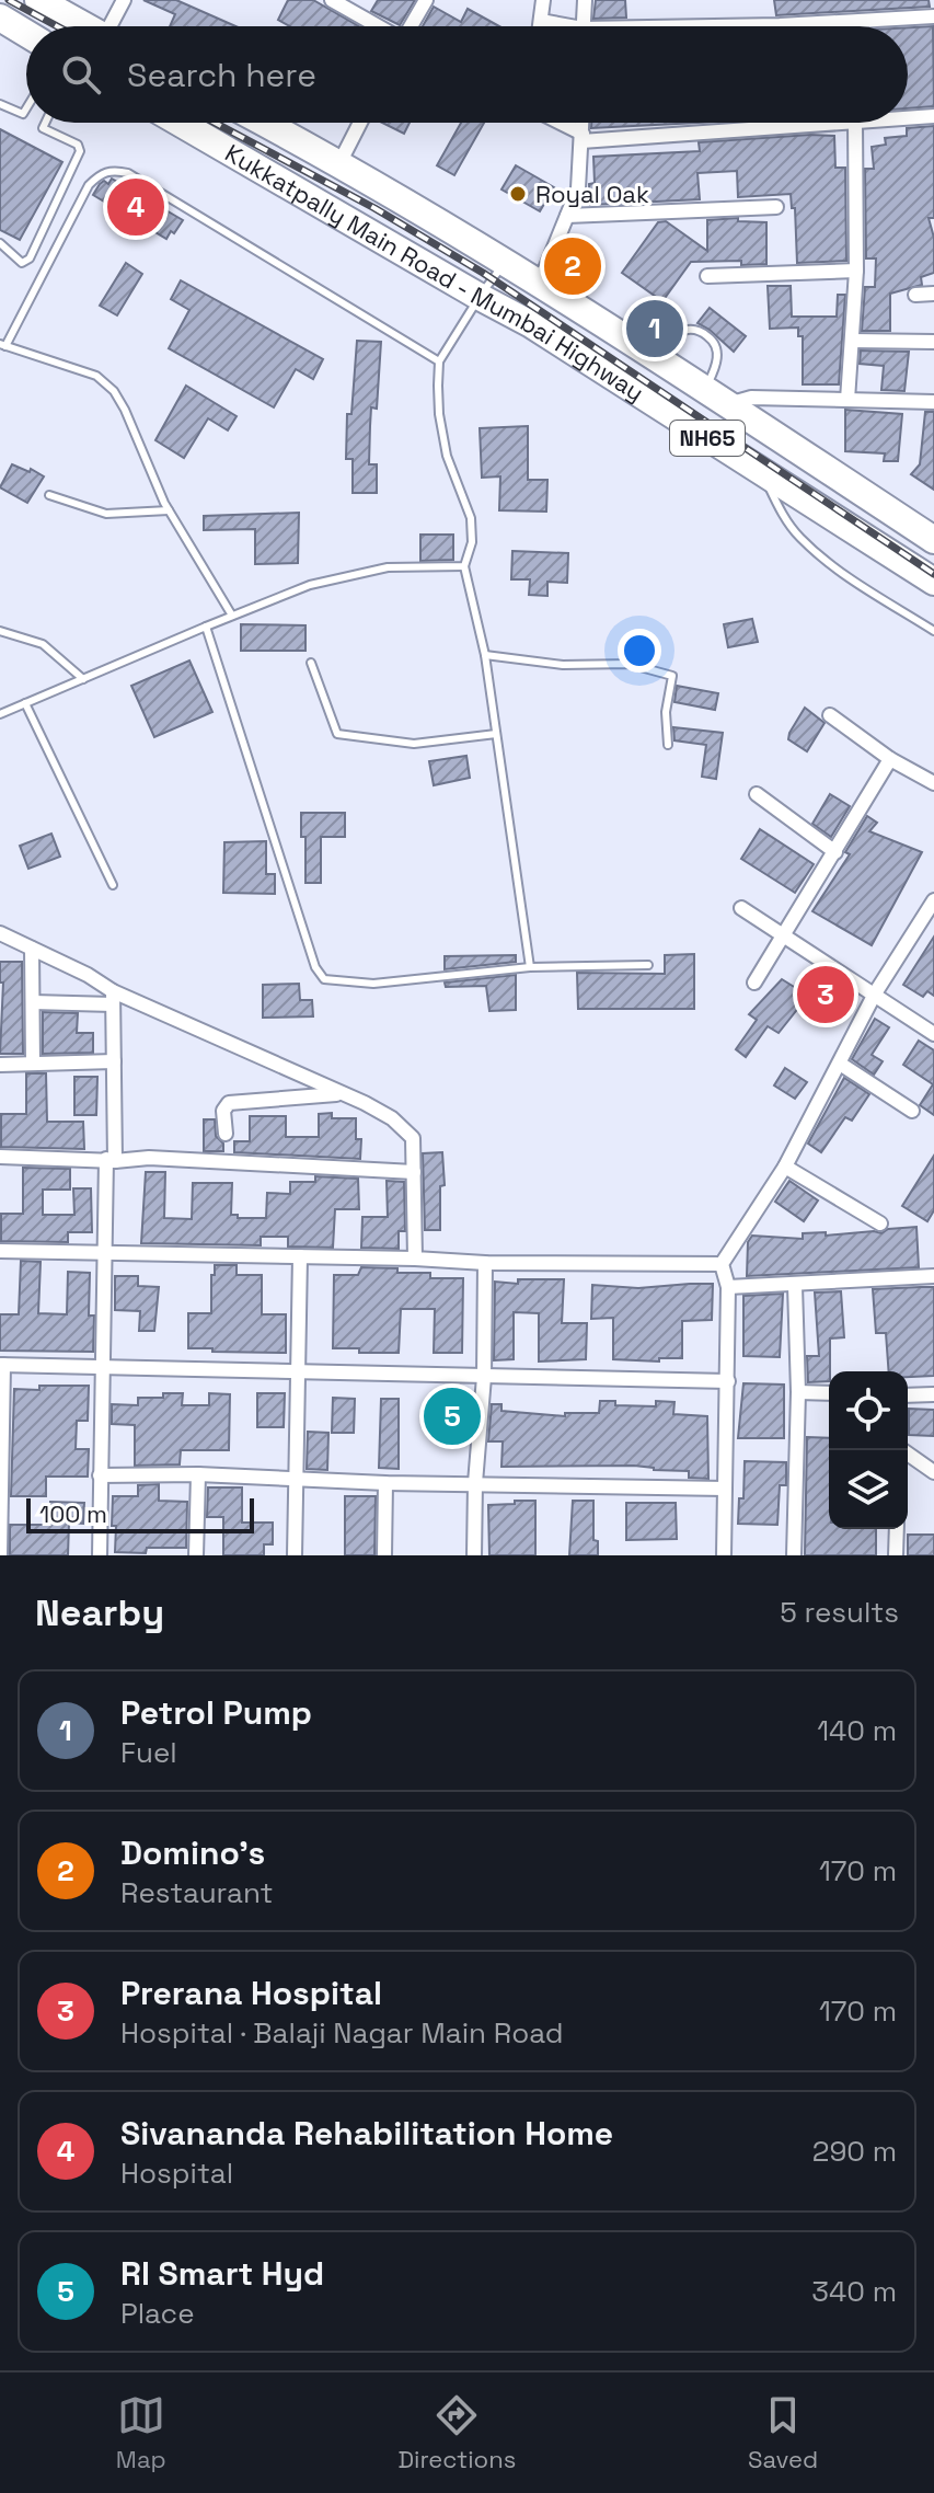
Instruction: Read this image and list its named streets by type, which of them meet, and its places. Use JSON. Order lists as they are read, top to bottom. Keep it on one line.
{"streets":{"highway":["Kukkatpally Main Road - Mumbai Highway","NH65"]},"places":["Royal Oak"],"scale_bar":"100 m","page":{"search":"Search here","pins":["4","2","1","3","5"],"scale":"100 m","heading":["Nearby","5 results"],"list":[{"mark":"1","name":"Petrol Pump","note":"Fuel","value":"140 m"},{"mark":"2","name":"Domino's","note":"Restaurant","value":"170 m"},{"mark":"3","name":"Prerana Hospital","note":"Hospital · Balaji Nagar Main Road","value":"170 m"},{"mark":"4","name":"Sivananda Rehabilitation Home","note":"Hospital","value":"290 m"},{"mark":"5","name":"RI Smart Hyd","note":"Place","value":"340 m"}],"nav":["Map","Directions","Saved"]}}
